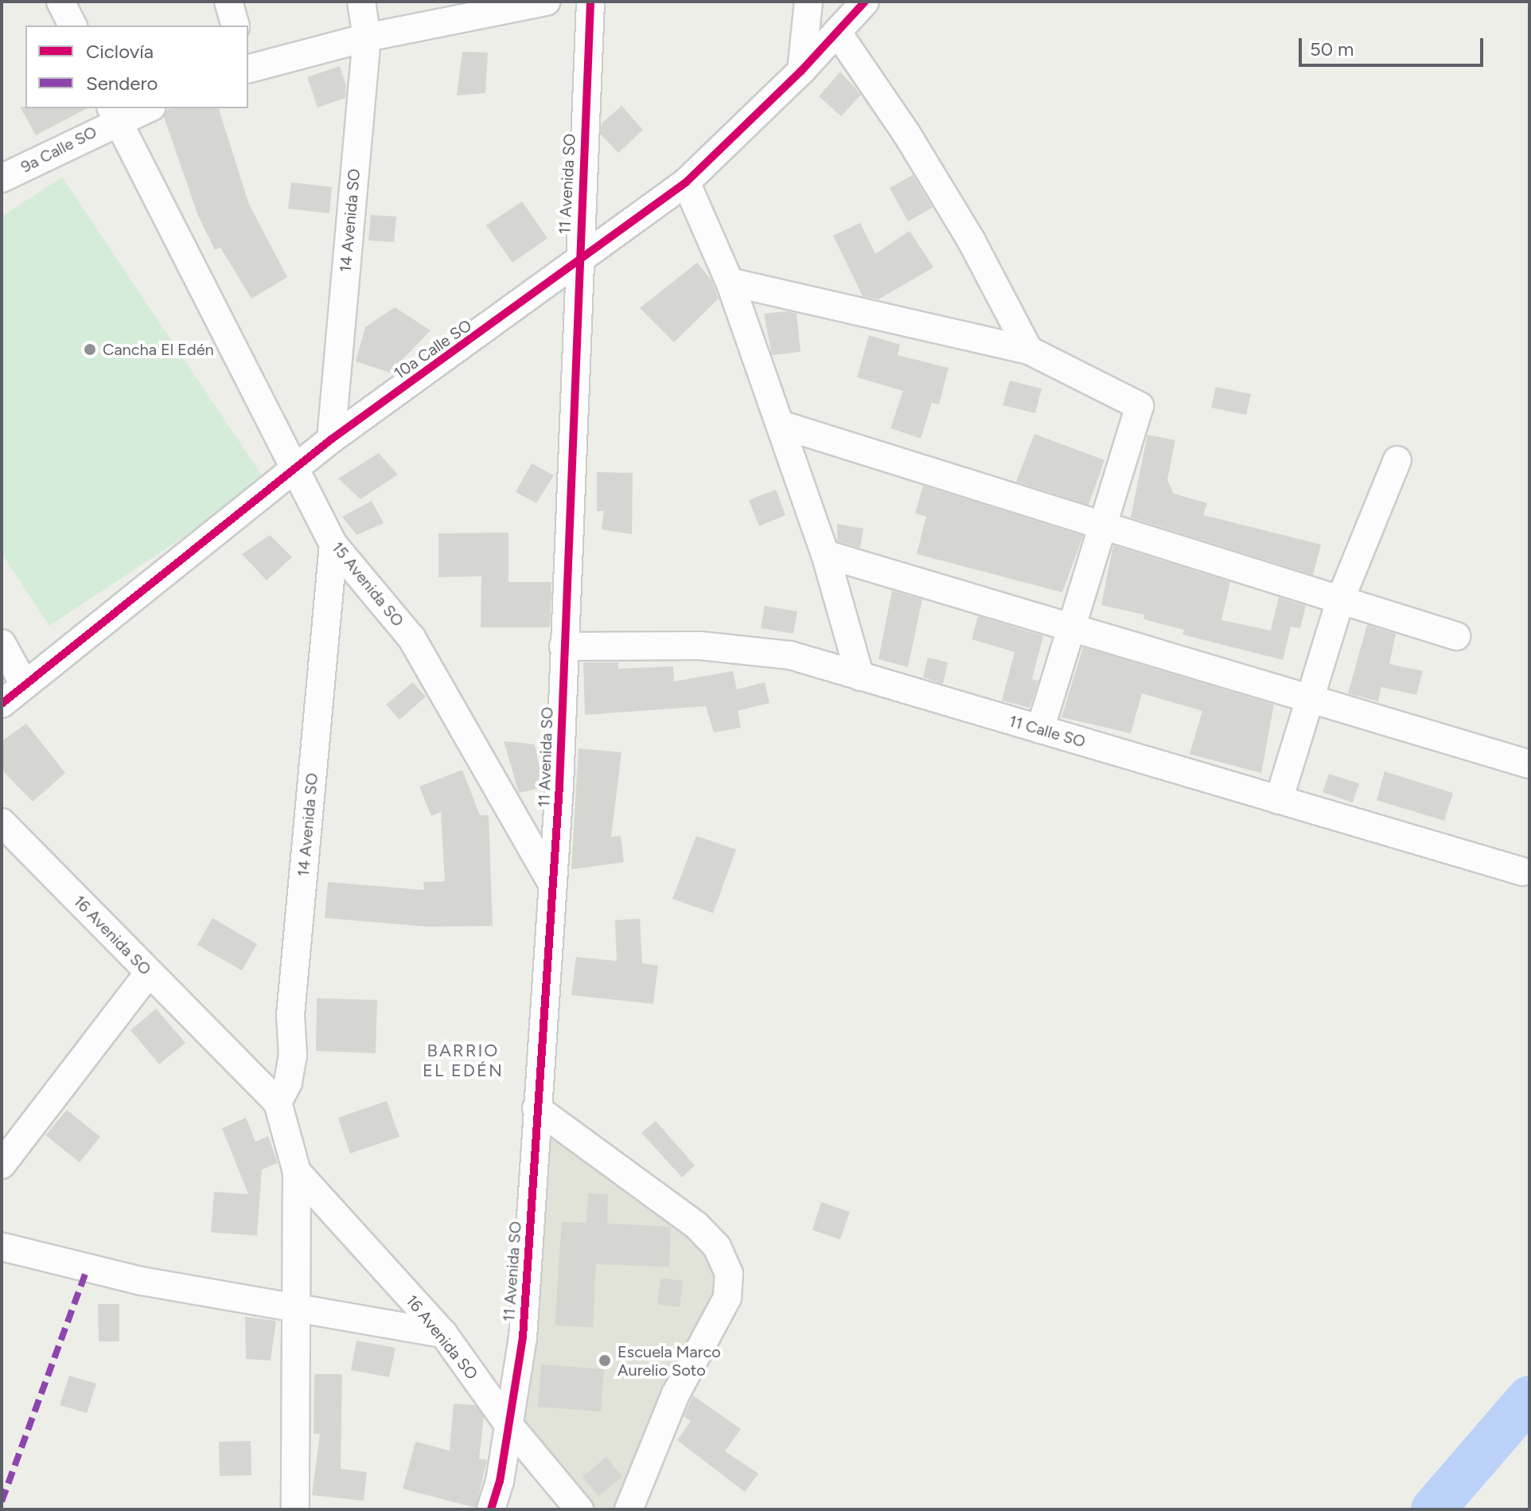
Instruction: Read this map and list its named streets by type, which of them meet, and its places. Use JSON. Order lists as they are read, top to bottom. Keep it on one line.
{"streets":{"street":["9a Calle SO","11 Avenida SO","14 Avenida SO","10a Calle SO","15 Avenida SO","11 Calle SO","16 Avenida SO"]},"crossings":[["9a Calle SO","15 Avenida SO"],["11 Avenida SO","10a Calle SO"],["11 Avenida SO","15 Avenida SO"],["11 Avenida SO","11 Calle SO"],["11 Avenida SO","16 Avenida SO"],["14 Avenida SO","10a Calle SO"],["14 Avenida SO","15 Avenida SO"],["14 Avenida SO","16 Avenida SO"],["10a Calle SO","15 Avenida SO"]],"districts":["BARRIO EL EDÉN"],"places":["Cancha El Edén","Escuela Marco Aurelio Soto"],"legend":["Ciclovía","Sendero"],"scale_bar":"50 m"}
